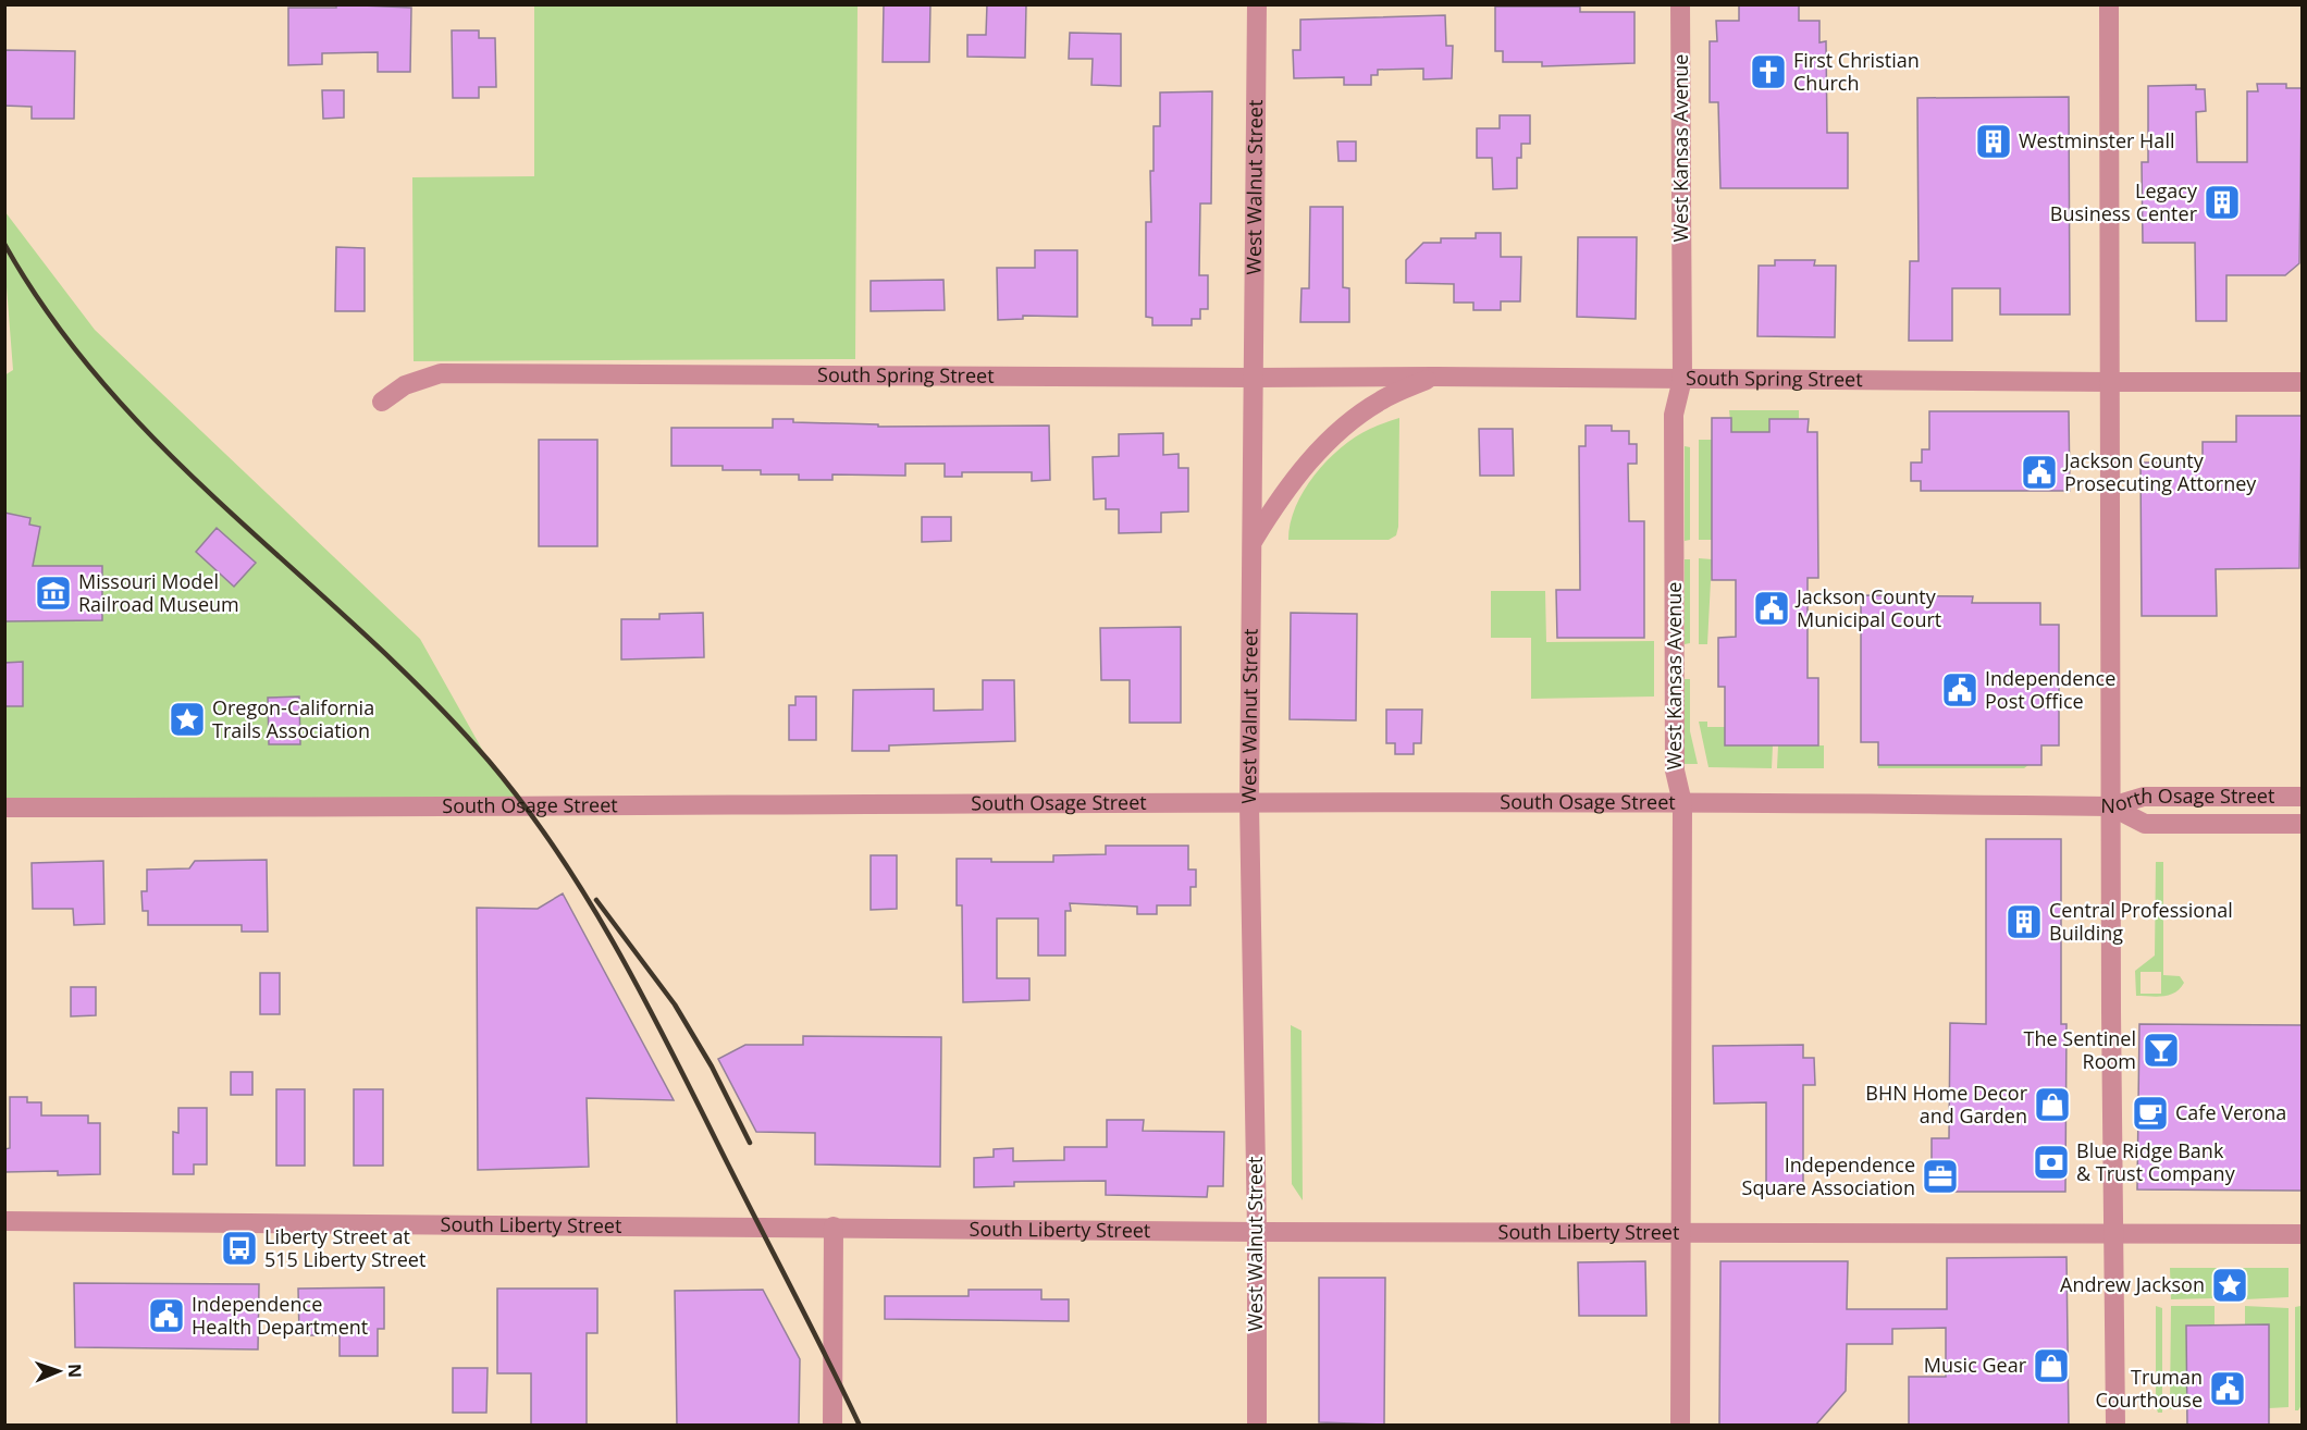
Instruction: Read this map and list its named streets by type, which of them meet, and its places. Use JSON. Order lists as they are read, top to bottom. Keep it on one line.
{"streets":{"street":["West Kansas Avenue","West Walnut Street","South Spring Street","South Osage Street","North Osage Street","South Liberty Street"]},"crossings":[["West Kansas Avenue","South Spring Street"],["West Kansas Avenue","South Osage Street"],["West Kansas Avenue","South Liberty Street"],["West Walnut Street","South Spring Street"],["West Walnut Street","South Osage Street"],["West Walnut Street","South Liberty Street"],["South Osage Street","North Osage Street"]],"places":{"church":["First Christian Church"],"building":["Westminster Hall","Legacy Business Center","Central Professional Building"],"public building":["Jackson County Prosecuting Attorney","Jackson County Municipal Court","Independence Post Office","Independence Health Department","Truman Courthouse"],"museum":["Missouri Model Railroad Museum"],"place":["Oregon-California Trails Association","Andrew Jackson"],"bar":["The Sentinel Room"],"shop":["BHN Home Decor and Garden","Music Gear"],"cafe":["Cafe Verona"],"bank":["Blue Ridge Bank & Trust Company"],"office":["Independence Square Association"],"bus stop":["Liberty Street at 515 Liberty Street"]},"north":"right"}
